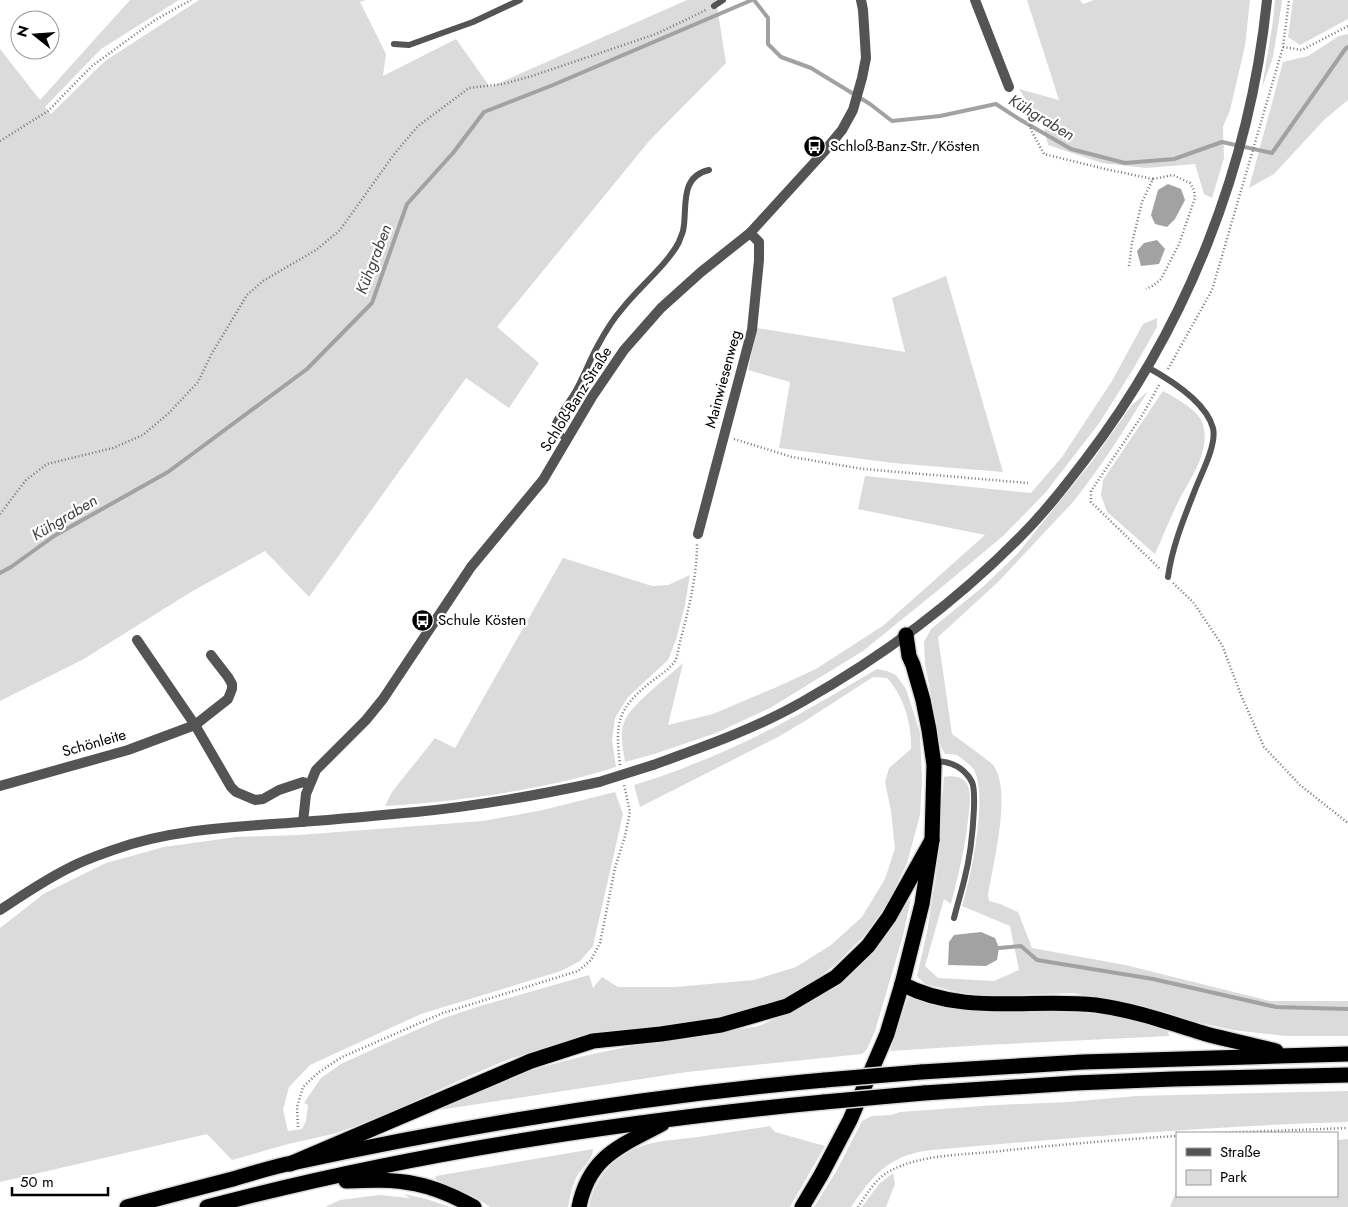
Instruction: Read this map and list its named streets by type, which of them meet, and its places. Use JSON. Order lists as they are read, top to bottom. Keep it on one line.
{"streets":{"street":["Mainwiesenweg","Schloß-Banz-Straße","Schönleite"]},"crossings":[["Mainwiesenweg","Schloß-Banz-Straße"]],"water":["Kühgraben"],"places":{"bus stop":["Schloß-Banz-Str./Kösten","Schule Kösten"]},"legend":["Straße","Park"],"scale_bar":"50 m","north":"left"}
